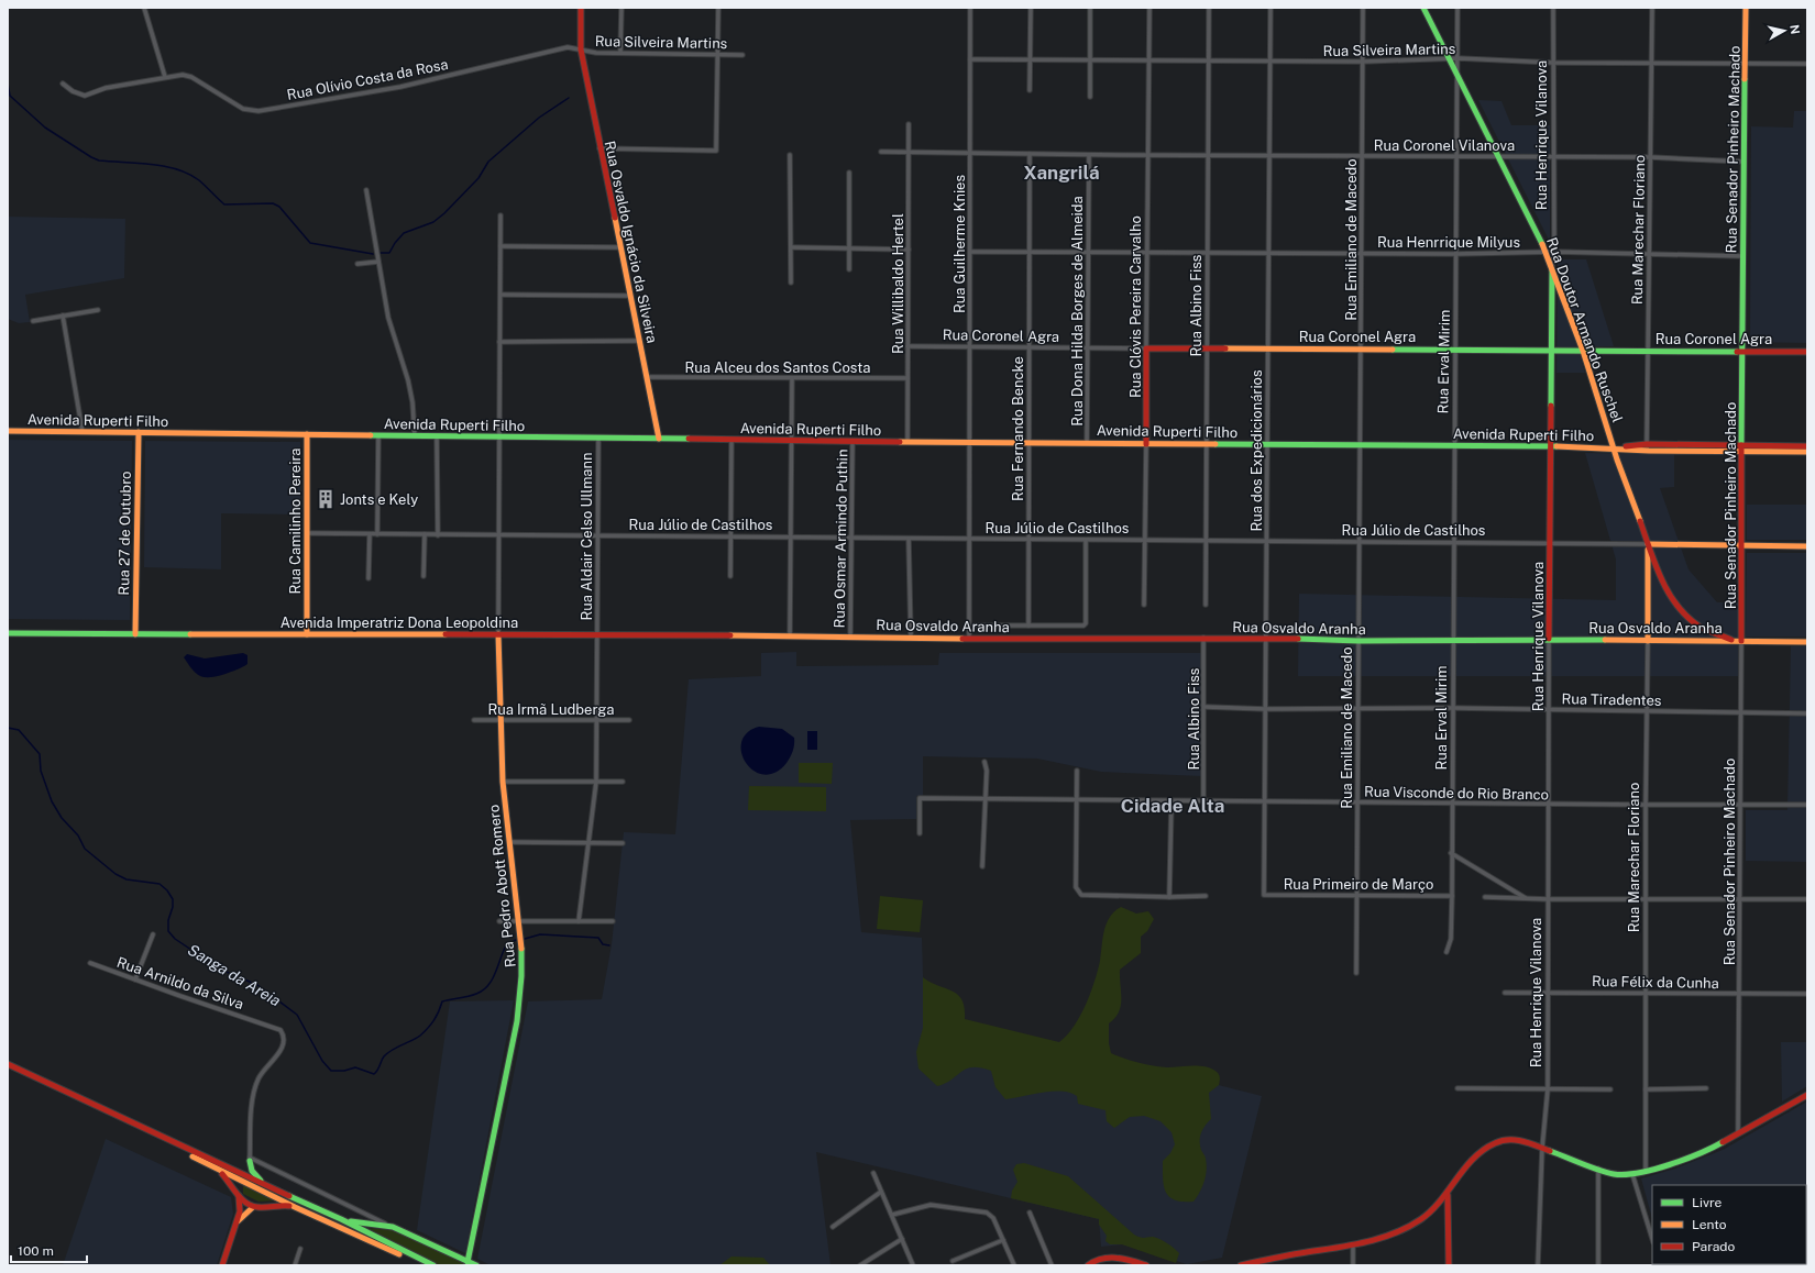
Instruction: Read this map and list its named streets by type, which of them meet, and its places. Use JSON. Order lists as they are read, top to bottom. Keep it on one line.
{"streets":{"main road":["Rua Henrique Vilanova","Rua Senador Pinheiro Machado","Rua Marechar Floriano","Rua Osvaldo Ignácio da Silveira","Rua Clóvis Pereira Carvalho","Rua Doutor Armando Ruschel","Rua Coronel Agra","Avenida Ruperti Filho","Rua Camilinho Pereira","Rua Júlio de Castilhos","Rua 27 de Outubro","Avenida Imperatriz Dona Leopoldina","Rua Osvaldo Aranha","Rua Pedro Abott Romero"],"street":["Rua Silveira Martins","Rua Olívio Costa da Rosa","Rua Coronel Vilanova","Rua Emiliano de Macedo","Rua Henrrique Milyus","Rua Guilherme Knies","Rua Willibaldo Hertel","Rua Albino Fiss","Rua Dona Hilda Borges de Almeida","Rua Erval Mirim","Rua Alceu dos Santos Costa","Rua Fernando Bencke","Rua dos Expedicionários","Rua Aldair Celso Ullmann","Rua Osmar Armindo Puthin","Rua Tiradentes","Rua Irmã Ludberga","Rua Visconde do Rio Branco","Rua Primeiro de Março","Rua Félix da Cunha","Rua Arnildo da Silva"]},"crossings":[["Rua Silveira Martins","Rua Olívio Costa da Rosa"],["Rua Silveira Martins","Rua Henrique Vilanova"],["Rua Silveira Martins","Rua Senador Pinheiro Machado"],["Rua Silveira Martins","Rua Marechar Floriano"],["Rua Silveira Martins","Rua Emiliano de Macedo"],["Rua Silveira Martins","Rua Osvaldo Ignácio da Silveira"],["Rua Silveira Martins","Rua Guilherme Knies"],["Rua Silveira Martins","Rua Albino Fiss"],["Rua Silveira Martins","Rua Clóvis Pereira Carvalho"],["Rua Silveira Martins","Rua Doutor Armando Ruschel"],["Rua Silveira Martins","Rua Erval Mirim"],["Rua Silveira Martins","Rua dos Expedicionários"],["Rua Olívio Costa da Rosa","Rua Osvaldo Ignácio da Silveira"],["Rua Henrique Vilanova","Rua Coronel Vilanova"],["Rua Henrique Vilanova","Rua Henrrique Milyus"],["Rua Henrique Vilanova","Rua Doutor Armando Ruschel"],["Rua Henrique Vilanova","Rua Coronel Agra"],["Rua Henrique Vilanova","Avenida Ruperti Filho"],["Rua Henrique Vilanova","Rua Júlio de Castilhos"],["Rua Henrique Vilanova","Rua Osvaldo Aranha"],["Rua Henrique Vilanova","Rua Tiradentes"],["Rua Henrique Vilanova","Rua Visconde do Rio Branco"],["Rua Henrique Vilanova","Rua Félix da Cunha"],["Rua Coronel Vilanova","Rua Senador Pinheiro Machado"],["Rua Coronel Vilanova","Rua Marechar Floriano"],["Rua Coronel Vilanova","Rua Emiliano de Macedo"],["Rua Coronel Vilanova","Rua Guilherme Knies"],["Rua Coronel Vilanova","Rua Albino Fiss"],["Rua Coronel Vilanova","Rua Clóvis Pereira Carvalho"],["Rua Coronel Vilanova","Rua Dona Hilda Borges de Almeida"],["Rua Coronel Vilanova","Rua Doutor Armando Ruschel"],["Rua Coronel Vilanova","Rua Erval Mirim"],["Rua Coronel Vilanova","Rua Fernando Bencke"],["Rua Coronel Vilanova","Rua dos Expedicionários"],["Rua Senador Pinheiro Machado","Rua Henrrique Milyus"],["Rua Senador Pinheiro Machado","Rua Coronel Agra"],["Rua Senador Pinheiro Machado","Avenida Ruperti Filho"],["Rua Senador Pinheiro Machado","Rua Júlio de Castilhos"],["Rua Senador Pinheiro Machado","Rua Osvaldo Aranha"],["Rua Senador Pinheiro Machado","Rua Tiradentes"],["Rua Senador Pinheiro Machado","Rua Visconde do Rio Branco"],["Rua Senador Pinheiro Machado","Rua Félix da Cunha"],["Rua Marechar Floriano","Rua Henrrique Milyus"],["Rua Marechar Floriano","Rua Doutor Armando Ruschel"],["Rua Marechar Floriano","Rua Coronel Agra"],["Rua Marechar Floriano","Avenida Ruperti Filho"],["Rua Marechar Floriano","Rua Júlio de Castilhos"],["Rua Marechar Floriano","Rua Osvaldo Aranha"],["Rua Marechar Floriano","Rua Tiradentes"],["Rua Marechar Floriano","Rua Visconde do Rio Branco"],["Rua Marechar Floriano","Rua Félix da Cunha"],["Rua Emiliano de Macedo","Rua Henrrique Milyus"],["Rua Emiliano de Macedo","Rua Coronel Agra"],["Rua Emiliano de Macedo","Avenida Ruperti Filho"],["Rua Emiliano de Macedo","Rua Júlio de Castilhos"],["Rua Emiliano de Macedo","Rua Osvaldo Aranha"],["Rua Emiliano de Macedo","Rua Tiradentes"],["Rua Emiliano de Macedo","Rua Visconde do Rio Branco"],["Rua Emiliano de Macedo","Rua Primeiro de Março"],["Rua Osvaldo Ignácio da Silveira","Rua Alceu dos Santos Costa"],["Rua Osvaldo Ignácio da Silveira","Avenida Ruperti Filho"],["Rua Henrrique Milyus","Rua Guilherme Knies"],["Rua Henrrique Milyus","Rua Albino Fiss"],["Rua Henrrique Milyus","Rua Clóvis Pereira Carvalho"],["Rua Henrrique Milyus","Rua Dona Hilda Borges de Almeida"],["Rua Henrrique Milyus","Rua Doutor Armando Ruschel"],["Rua Henrrique Milyus","Rua Erval Mirim"],["Rua Henrrique Milyus","Rua Fernando Bencke"],["Rua Henrrique Milyus","Rua dos Expedicionários"],["Rua Guilherme Knies","Rua Coronel Agra"],["Rua Guilherme Knies","Avenida Ruperti Filho"],["Rua Guilherme Knies","Rua Júlio de Castilhos"],["Rua Guilherme Knies","Rua Osvaldo Aranha"],["Rua Willibaldo Hertel","Rua Coronel Agra"],["Rua Willibaldo Hertel","Rua Alceu dos Santos Costa"],["Rua Willibaldo Hertel","Avenida Ruperti Filho"],["Rua Albino Fiss","Rua Coronel Agra"],["Rua Albino Fiss","Avenida Ruperti Filho"],["Rua Albino Fiss","Rua Júlio de Castilhos"],["Rua Albino Fiss","Rua Osvaldo Aranha"],["Rua Albino Fiss","Rua Tiradentes"],["Rua Albino Fiss","Rua Visconde do Rio Branco"],["Rua Clóvis Pereira Carvalho","Rua Coronel Agra"],["Rua Clóvis Pereira Carvalho","Avenida Ruperti Filho"],["Rua Clóvis Pereira Carvalho","Rua Júlio de Castilhos"],["Rua Dona Hilda Borges de Almeida","Rua Coronel Agra"],["Rua Dona Hilda Borges de Almeida","Avenida Ruperti Filho"],["Rua Doutor Armando Ruschel","Rua Coronel Agra"],["Rua Doutor Armando Ruschel","Rua Erval Mirim"],["Rua Doutor Armando Ruschel","Avenida Ruperti Filho"],["Rua Doutor Armando Ruschel","Rua Júlio de Castilhos"],["Rua Doutor Armando Ruschel","Rua Osvaldo Aranha"],["Rua Coronel Agra","Rua Erval Mirim"],["Rua Coronel Agra","Rua Fernando Bencke"],["Rua Coronel Agra","Rua dos Expedicionários"],["Rua Erval Mirim","Avenida Ruperti Filho"],["Rua Erval Mirim","Rua Júlio de Castilhos"],["Rua Erval Mirim","Rua Osvaldo Aranha"],["Rua Erval Mirim","Rua Tiradentes"],["Rua Erval Mirim","Rua Visconde do Rio Branco"],["Rua Erval Mirim","Rua Primeiro de Março"],["Avenida Ruperti Filho","Rua Fernando Bencke"],["Avenida Ruperti Filho","Rua dos Expedicionários"],["Avenida Ruperti Filho","Rua Camilinho Pereira"],["Avenida Ruperti Filho","Rua 27 de Outubro"],["Avenida Ruperti Filho","Rua Aldair Celso Ullmann"],["Avenida Ruperti Filho","Rua Osmar Armindo Puthin"],["Rua Fernando Bencke","Rua Júlio de Castilhos"],["Rua dos Expedicionários","Rua Júlio de Castilhos"],["Rua dos Expedicionários","Rua Osvaldo Aranha"],["Rua dos Expedicionários","Rua Tiradentes"],["Rua dos Expedicionários","Rua Visconde do Rio Branco"],["Rua dos Expedicionários","Rua Primeiro de Março"],["Rua Camilinho Pereira","Rua Júlio de Castilhos"],["Rua Camilinho Pereira","Avenida Imperatriz Dona Leopoldina"],["Rua Júlio de Castilhos","Rua Aldair Celso Ullmann"],["Rua Júlio de Castilhos","Rua Osmar Armindo Puthin"],["Rua 27 de Outubro","Avenida Imperatriz Dona Leopoldina"],["Rua Aldair Celso Ullmann","Avenida Imperatriz Dona Leopoldina"],["Rua Aldair Celso Ullmann","Rua Irmã Ludberga"],["Rua Osmar Armindo Puthin","Rua Osvaldo Aranha"],["Avenida Imperatriz Dona Leopoldina","Rua Osvaldo Aranha"],["Avenida Imperatriz Dona Leopoldina","Rua Pedro Abott Romero"],["Rua Irmã Ludberga","Rua Pedro Abott Romero"]],"districts":["Xangrilá","Cidade Alta"],"water":["Sanga da Areia"],"places":{"building":["Jonts e Kely"]},"legend":["Livre","Lento","Parado"],"scale_bar":"100 m","north":"right"}
